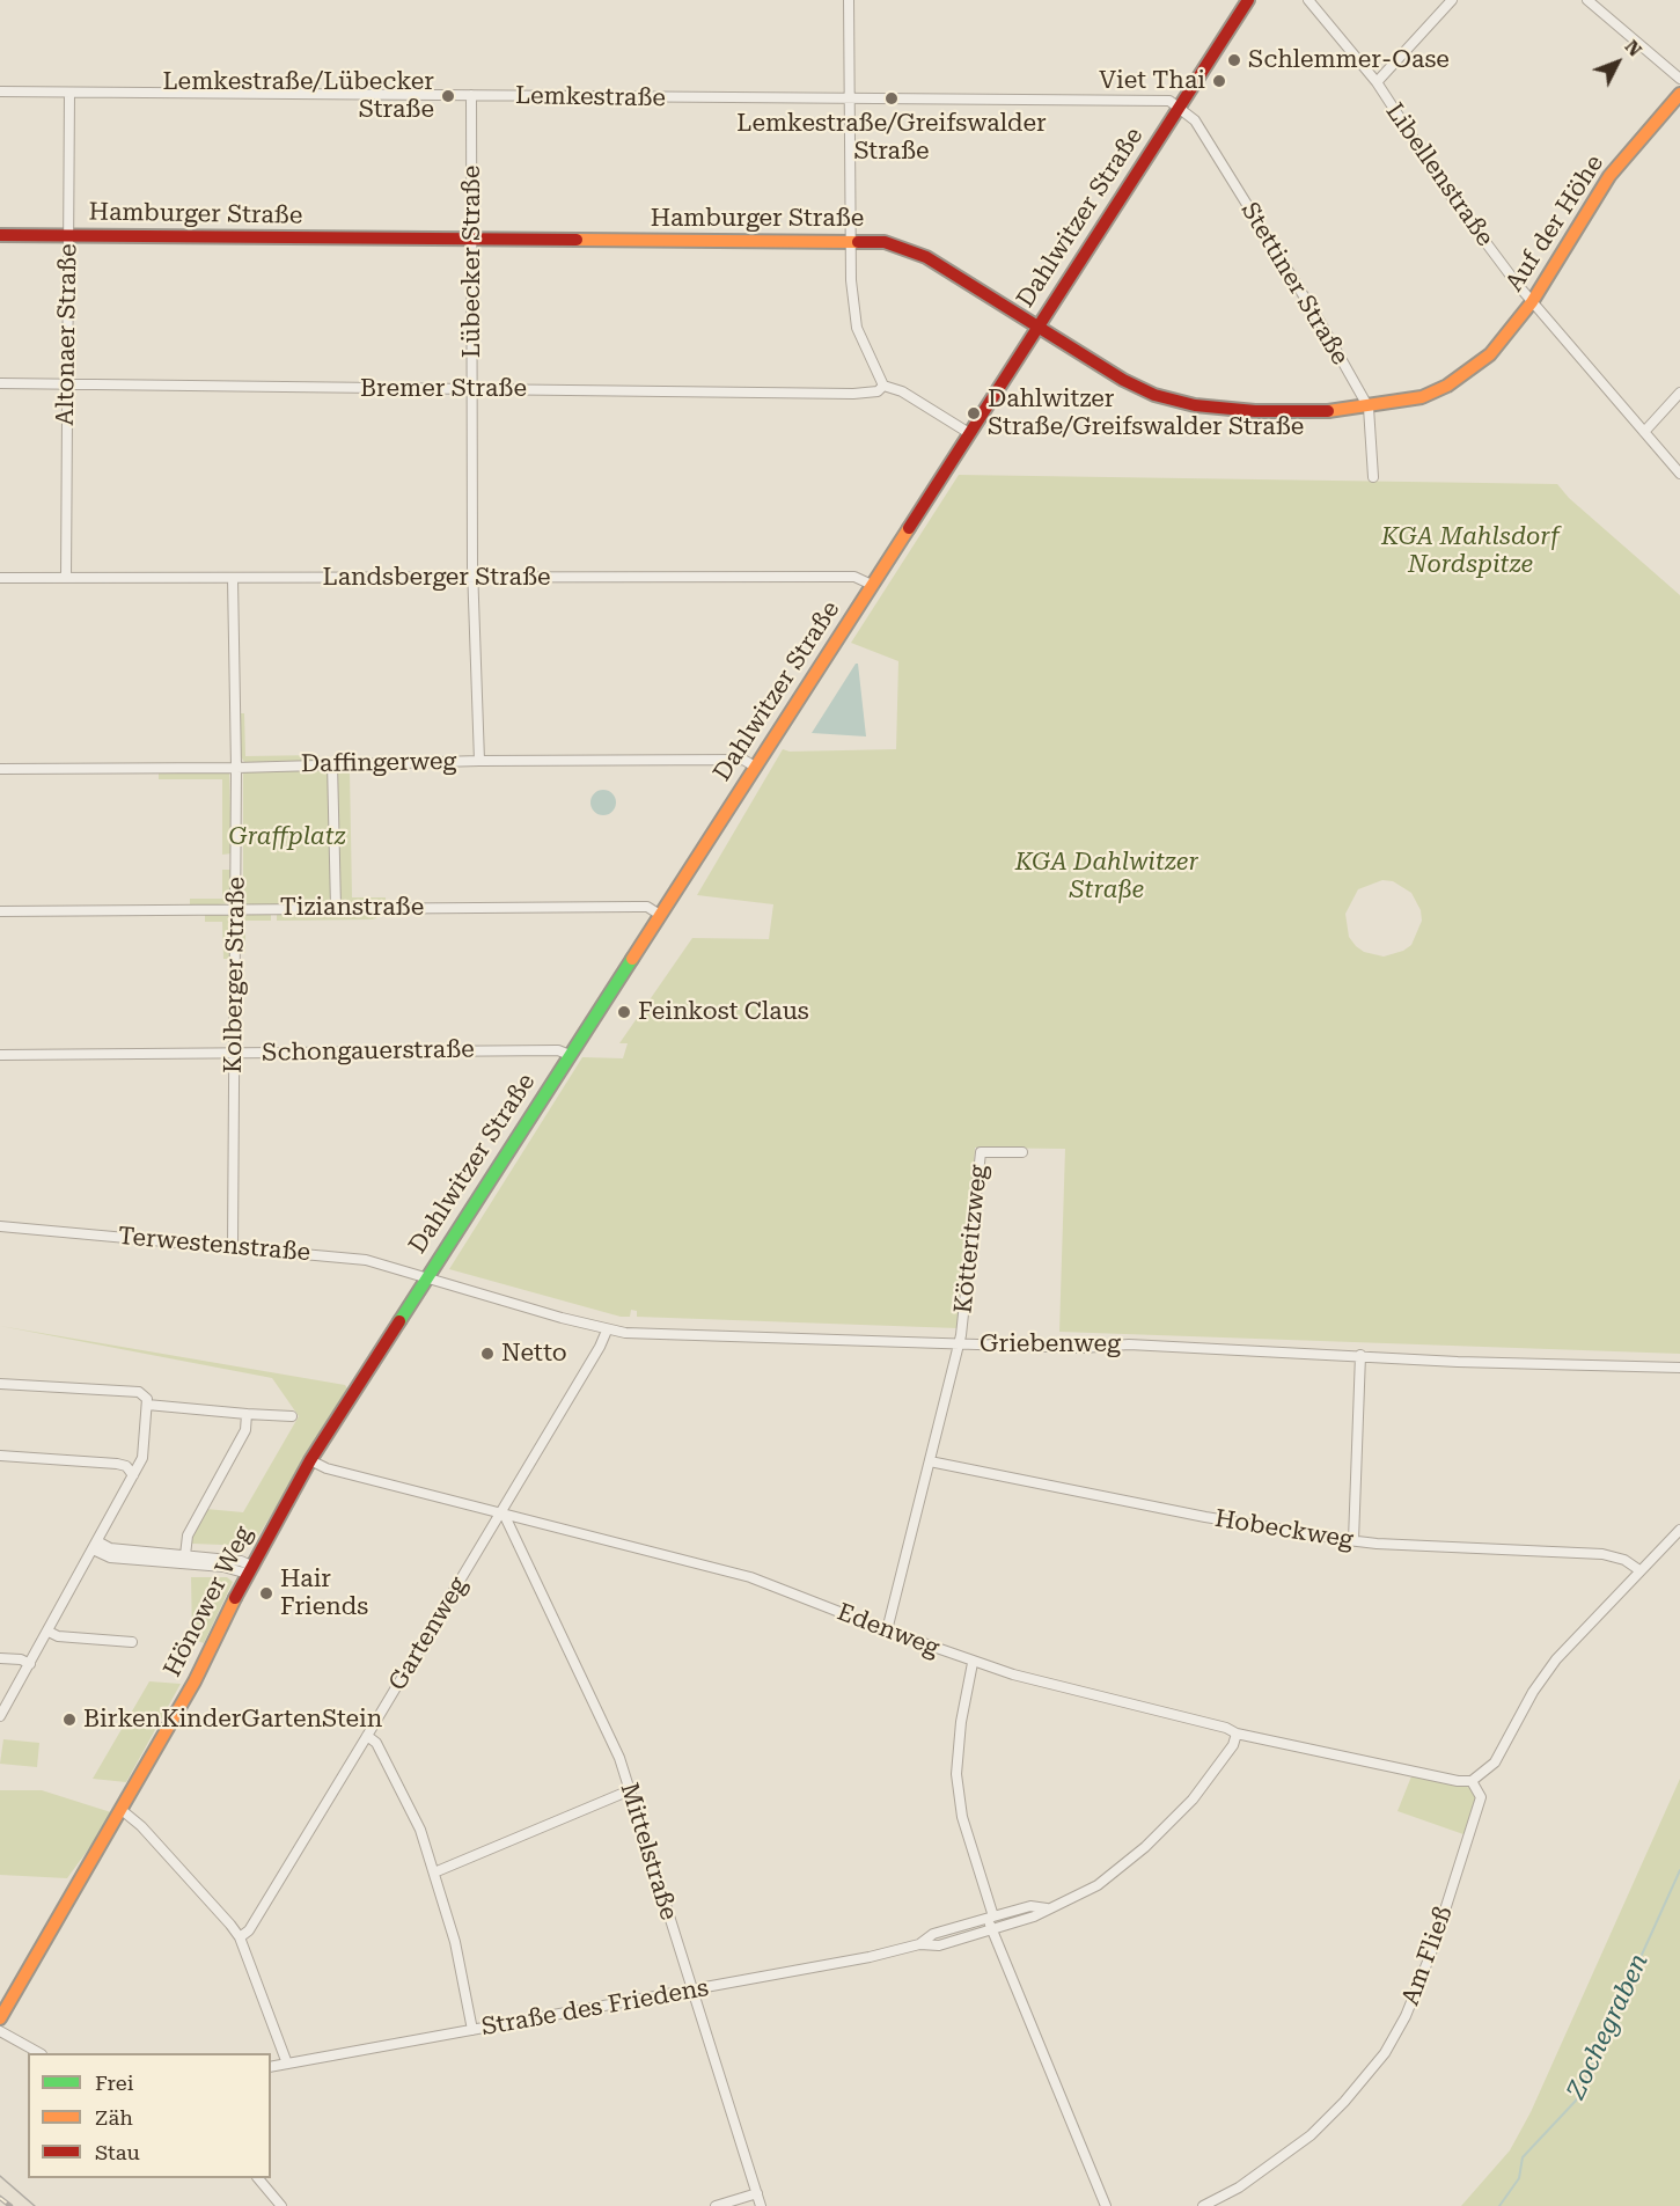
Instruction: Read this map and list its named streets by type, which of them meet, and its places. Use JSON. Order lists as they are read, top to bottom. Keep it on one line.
{"streets":{"main road":["Hamburger Straße","Dahlwitzer Straße","Auf der Höhe","Hönower Weg"],"street":["Lemkestraße","Libellenstraße","Lübecker Straße","Stettiner Straße","Altonaer Straße","Bremer Straße","Landsberger Straße","Daffingerweg","Tizianstraße","Kolberger Straße","Schongauerstraße","Kötteritzweg","Terwestenstraße","Griebenweg","Hobeckweg","Edenweg","Gartenweg","Mittelstraße","Am Fließ","Straße des Friedens"]},"crossings":[["Lemkestraße","Dahlwitzer Straße"],["Lemkestraße","Lübecker Straße"],["Lemkestraße","Stettiner Straße"],["Lemkestraße","Altonaer Straße"],["Libellenstraße","Auf der Höhe"],["Hamburger Straße","Dahlwitzer Straße"],["Hamburger Straße","Auf der Höhe"],["Hamburger Straße","Lübecker Straße"],["Hamburger Straße","Stettiner Straße"],["Hamburger Straße","Altonaer Straße"],["Dahlwitzer Straße","Stettiner Straße"],["Dahlwitzer Straße","Landsberger Straße"],["Dahlwitzer Straße","Daffingerweg"],["Dahlwitzer Straße","Tizianstraße"],["Dahlwitzer Straße","Schongauerstraße"],["Dahlwitzer Straße","Terwestenstraße"],["Dahlwitzer Straße","Griebenweg"],["Dahlwitzer Straße","Hönower Weg"],["Lübecker Straße","Bremer Straße"],["Lübecker Straße","Landsberger Straße"],["Lübecker Straße","Daffingerweg"],["Altonaer Straße","Bremer Straße"],["Altonaer Straße","Landsberger Straße"],["Landsberger Straße","Kolberger Straße"],["Daffingerweg","Kolberger Straße"],["Tizianstraße","Kolberger Straße"],["Kolberger Straße","Schongauerstraße"],["Kolberger Straße","Terwestenstraße"],["Kötteritzweg","Griebenweg"],["Kötteritzweg","Hobeckweg"],["Kötteritzweg","Edenweg"],["Terwestenstraße","Griebenweg"],["Griebenweg","Gartenweg"],["Hönower Weg","Edenweg"],["Edenweg","Gartenweg"],["Edenweg","Mittelstraße"],["Edenweg","Am Fließ"],["Edenweg","Straße des Friedens"],["Gartenweg","Mittelstraße"],["Mittelstraße","Straße des Friedens"]],"water":["Zochegraben"],"parks":["KGA Mahlsdorf Nordspitze","Graffplatz","KGA Dahlwitzer Straße"],"places":["Schlemmer-Oase","Viet Thai","Lemkestraße/Lübecker Straße","Lemkestraße/Greifswalder Straße","Dahlwitzer Straße/Greifswalder Straße","Feinkost Claus","Netto","Hair Friends","BirkenKinderGartenStein"],"legend":["Frei","Zäh","Stau"],"north":"top right"}
